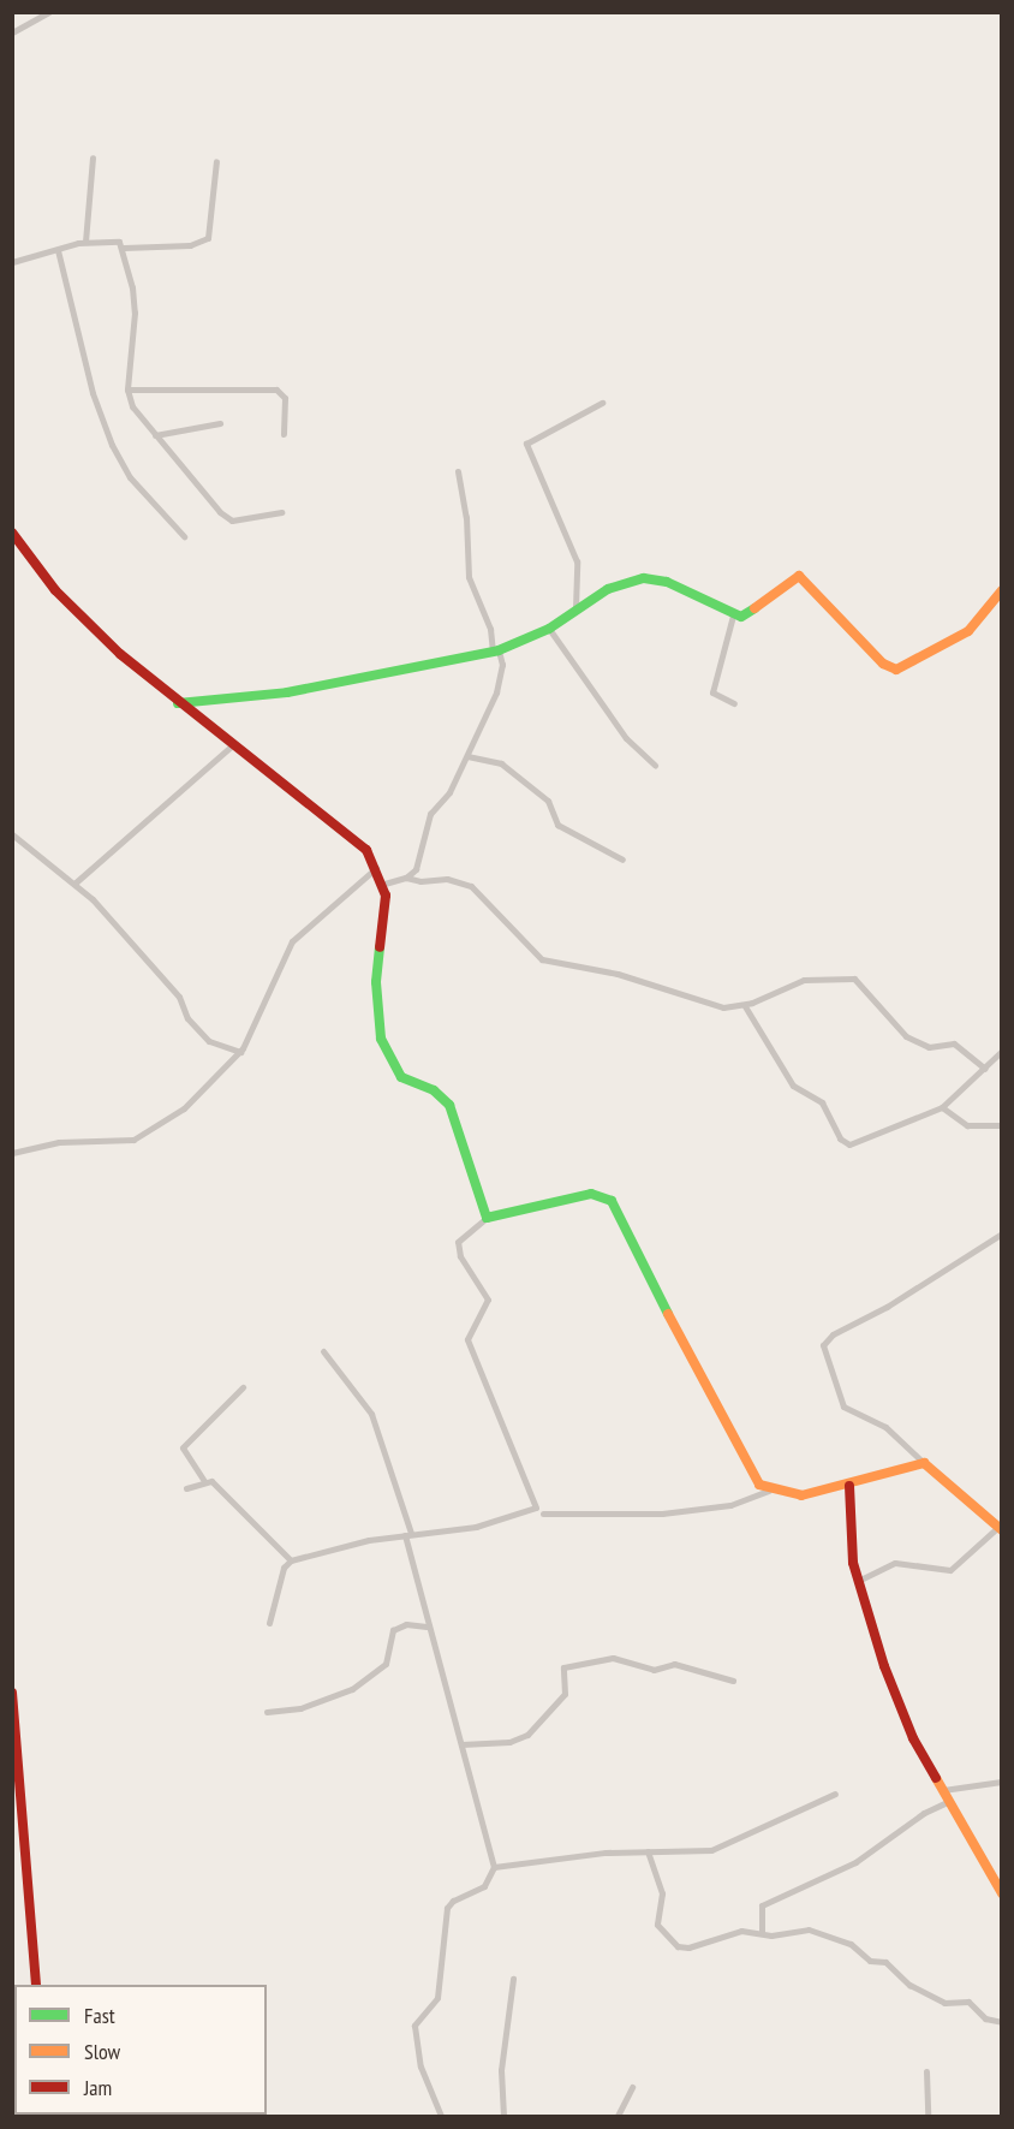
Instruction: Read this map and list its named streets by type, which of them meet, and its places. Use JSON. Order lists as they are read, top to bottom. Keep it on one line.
{"legend":["Fast","Slow","Jam"]}
